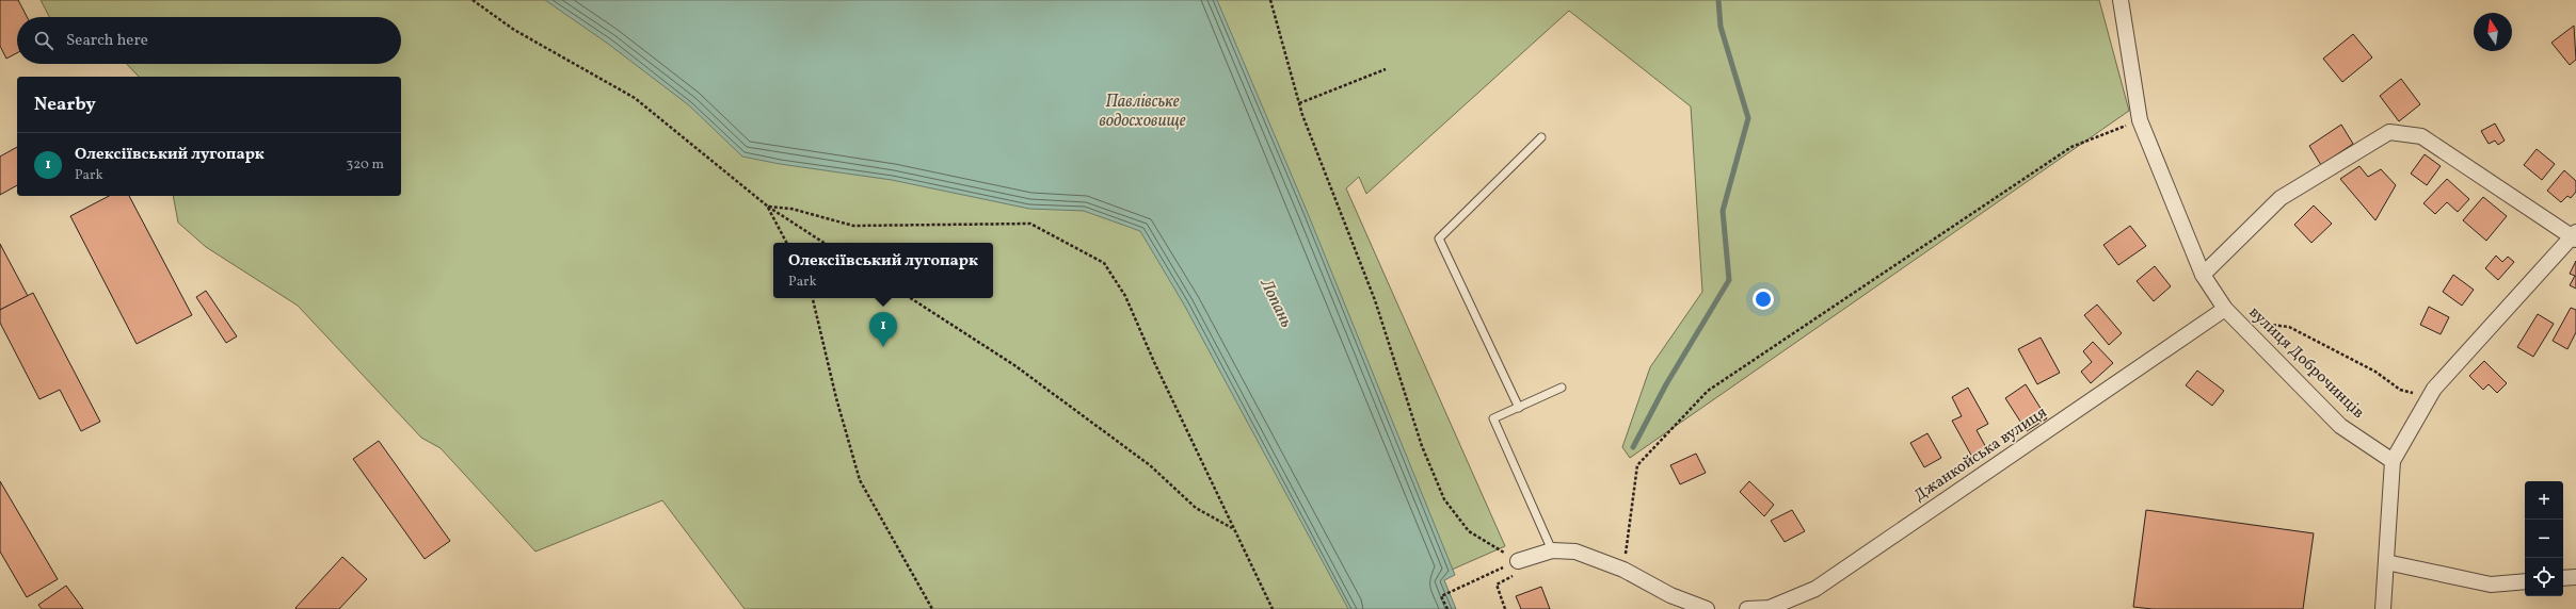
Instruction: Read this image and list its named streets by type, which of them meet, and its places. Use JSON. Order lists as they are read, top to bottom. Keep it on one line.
{"streets":{"street":["вулиця Доброчинців","Джанкойська вулиця"]},"crossings":[["вулиця Доброчинців","Джанкойська вулиця"]],"water":["Павлівське водосховище","Лопань"],"north":"top","page":{"search":"Search here","heading":"Nearby","list":[{"mark":"1","name":"Олексіївський лугопарк","note":"Park","value":"320 m"}],"popup":["Олексіївський лугопарк","Park"],"pins":"1","map_buttons":["+","−"]}}
